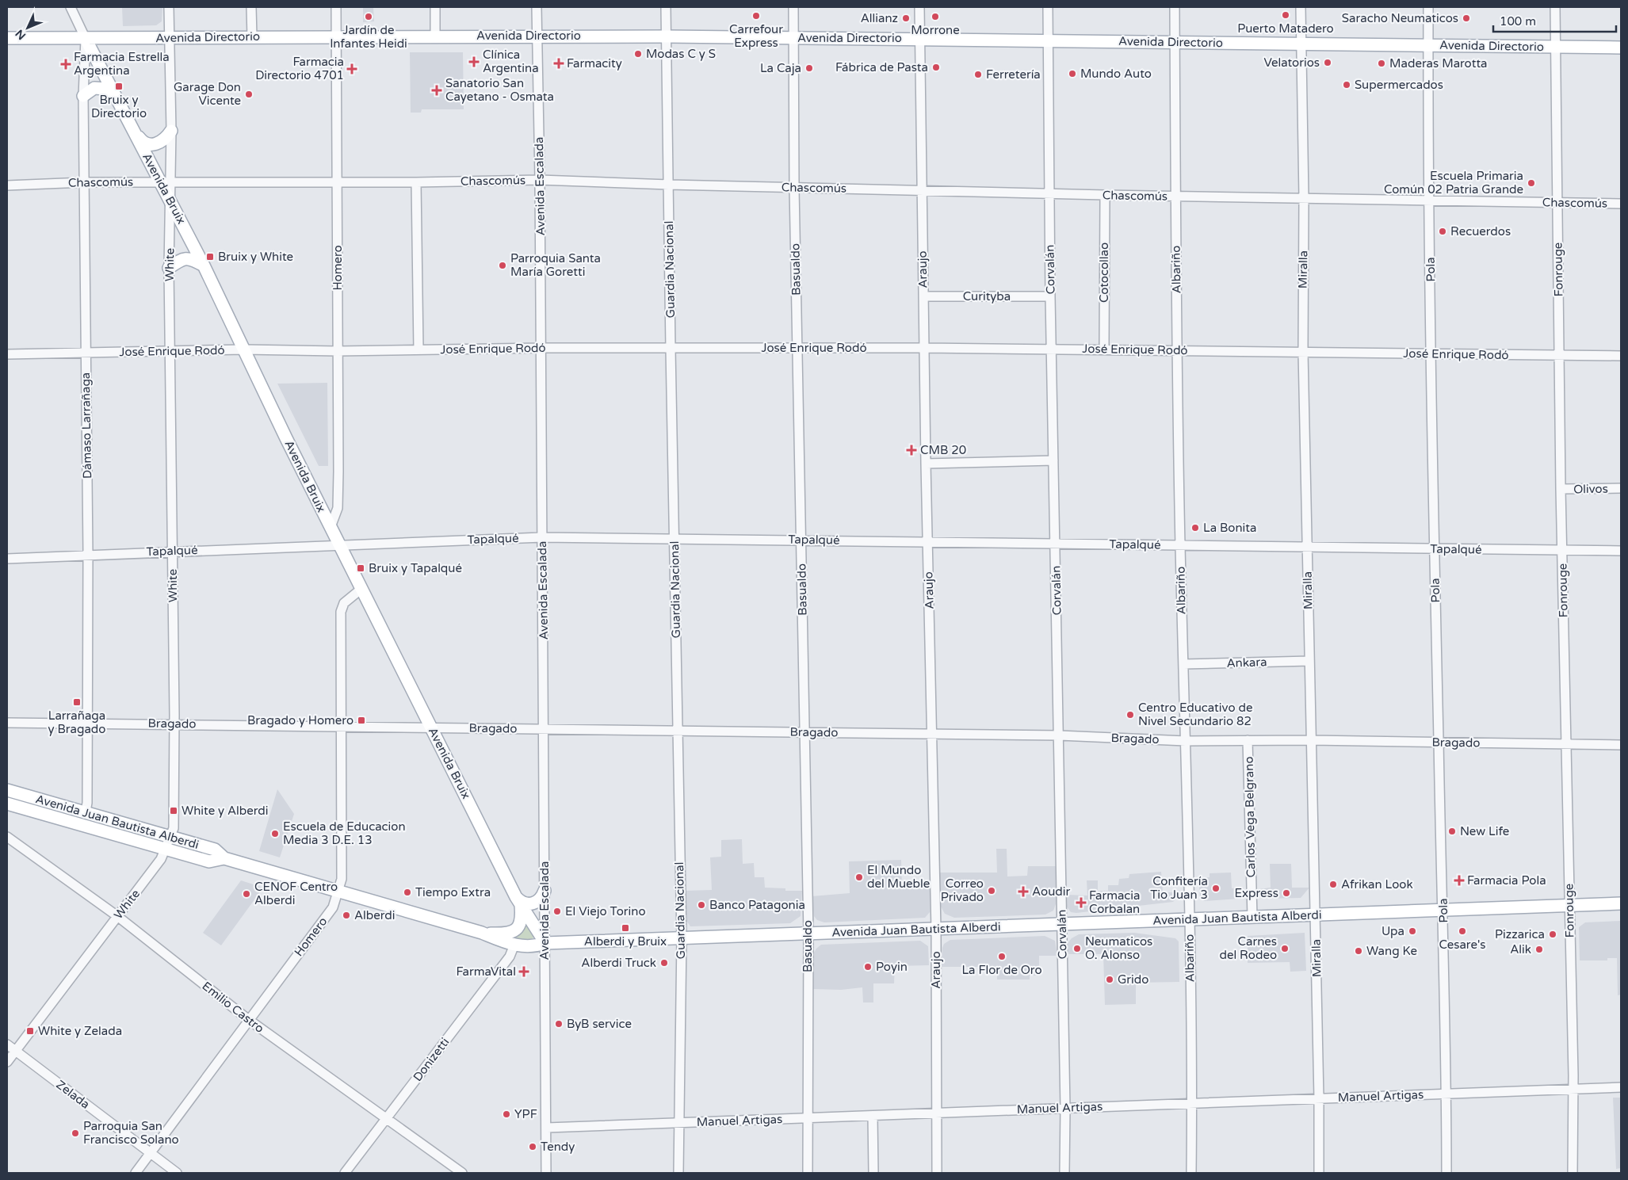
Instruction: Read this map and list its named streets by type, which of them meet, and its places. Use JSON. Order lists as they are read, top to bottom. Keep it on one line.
{"streets":{"main road":["Avenida Directorio","Avenida Bruix","Avenida Juan Bautista Alberdi"],"street":["Chascomús","Avenida Escalada","White","Homero","Guardia Nacional","Basualdo","Araujo","Corvalán","Albariño","Miralla","Pola","Fonrouge","Cotocollao","Curityba","José Enrique Rodó","Dámaso Larrañaga","Olivos","Tapalqué","Ankara","Bragado","Carlos Vega Belgrano","Emilio Castro","Donizetti","Zelada","Manuel Artigas"]},"crossings":[["Avenida Directorio","Avenida Escalada"],["Avenida Directorio","Avenida Bruix"],["Avenida Directorio","Homero"],["Avenida Directorio","Guardia Nacional"],["Avenida Directorio","Basualdo"],["Avenida Directorio","Araujo"],["Avenida Directorio","Corvalán"],["Avenida Directorio","Albariño"],["Avenida Directorio","Miralla"],["Avenida Directorio","Pola"],["Avenida Directorio","Fonrouge"],["Avenida Directorio","Dámaso Larrañaga"],["Chascomús","Avenida Escalada"],["Chascomús","Avenida Bruix"],["Chascomús","Homero"],["Chascomús","Guardia Nacional"],["Chascomús","Basualdo"],["Chascomús","Araujo"],["Chascomús","Corvalán"],["Chascomús","Albariño"],["Chascomús","Miralla"],["Chascomús","Pola"],["Chascomús","Fonrouge"],["Chascomús","Cotocollao"],["Chascomús","Dámaso Larrañaga"],["Avenida Escalada","Avenida Bruix"],["Avenida Escalada","José Enrique Rodó"],["Avenida Escalada","Tapalqué"],["Avenida Escalada","Bragado"],["Avenida Escalada","Avenida Juan Bautista Alberdi"],["Avenida Escalada","Manuel Artigas"],["Avenida Bruix","White"],["Avenida Bruix","Homero"],["Avenida Bruix","José Enrique Rodó"],["Avenida Bruix","Dámaso Larrañaga"],["Avenida Bruix","Tapalqué"],["Avenida Bruix","Bragado"],["Avenida Bruix","Avenida Juan Bautista Alberdi"],["White","José Enrique Rodó"],["White","Tapalqué"],["White","Bragado"],["White","Avenida Juan Bautista Alberdi"],["White","Emilio Castro"],["White","Zelada"],["Homero","José Enrique Rodó"],["Homero","Bragado"],["Homero","Avenida Juan Bautista Alberdi"],["Homero","Emilio Castro"],["Homero","Zelada"],["Guardia Nacional","José Enrique Rodó"],["Guardia Nacional","Tapalqué"],["Guardia Nacional","Bragado"],["Guardia Nacional","Avenida Juan Bautista Alberdi"],["Guardia Nacional","Manuel Artigas"],["Basualdo","José Enrique Rodó"],["Basualdo","Tapalqué"],["Basualdo","Bragado"],["Basualdo","Avenida Juan Bautista Alberdi"],["Basualdo","Manuel Artigas"],["Araujo","Curityba"],["Araujo","José Enrique Rodó"],["Araujo","Tapalqué"],["Araujo","Bragado"],["Araujo","Avenida Juan Bautista Alberdi"],["Araujo","Manuel Artigas"],["Corvalán","Curityba"],["Corvalán","José Enrique Rodó"],["Corvalán","Tapalqué"],["Corvalán","Bragado"],["Corvalán","Avenida Juan Bautista Alberdi"],["Corvalán","Manuel Artigas"],["Albariño","José Enrique Rodó"],["Albariño","Tapalqué"],["Albariño","Ankara"],["Albariño","Bragado"],["Albariño","Avenida Juan Bautista Alberdi"],["Albariño","Manuel Artigas"],["Miralla","José Enrique Rodó"],["Miralla","Tapalqué"],["Miralla","Ankara"],["Miralla","Bragado"],["Miralla","Avenida Juan Bautista Alberdi"],["Miralla","Manuel Artigas"],["Pola","José Enrique Rodó"],["Pola","Tapalqué"],["Pola","Bragado"],["Pola","Avenida Juan Bautista Alberdi"],["Pola","Manuel Artigas"],["Fonrouge","José Enrique Rodó"],["Fonrouge","Olivos"],["Fonrouge","Tapalqué"],["Fonrouge","Bragado"],["Fonrouge","Avenida Juan Bautista Alberdi"],["Fonrouge","Manuel Artigas"],["Cotocollao","José Enrique Rodó"],["José Enrique Rodó","Dámaso Larrañaga"],["Dámaso Larrañaga","Tapalqué"],["Dámaso Larrañaga","Bragado"],["Dámaso Larrañaga","Avenida Juan Bautista Alberdi"],["Bragado","Carlos Vega Belgrano"],["Carlos Vega Belgrano","Avenida Juan Bautista Alberdi"],["Avenida Juan Bautista Alberdi","Donizetti"],["Emilio Castro","Donizetti"]],"places":{"other":["Puerto Matadero","Carrefour Express","Jardín de Infantes Heidi","Morrone","Allianz","Saracho Neumaticos","Modas C y S","Velatorios","Maderas Marotta","Fábrica de Pasta","La Caja","Mundo Auto","Ferretería","Supermercados","Garage Don Vicente","Escuela Primaria Común 02 Patria Grande","Recuerdos","Parroquia Santa María Goretti","La Bonita","Centro Educativo de Nivel Secundario 82","New Life","Escuela de Educacion Media 3 D.E. 13","El Mundo del Mueble","Afrikan Look","Confitería Tio Juan 3","Correo Privado","Tiempo Extra","Express","CENOF Centro Alberdi","Banco Patagonia","El Viejo Torino","Alberdi","Upa","Cesare's","Pizzarica","Neumaticos O. Alonso","Carnes del Rodeo","Alik","Wang Ke","La Flor de Oro","Alberdi Truck","Poyin","Grido","ByB service","YPF","Parroquia San Francisco Solano","Tendy"],"health":["Clínica Argentina","Farmacity","Farmacia Estrella Argentina","Farmacia Directorio 4701","Sanatorio San Cayetano - Osmata","CMB 20","Farmacia Pola","Aoudir","Farmacia Corbalan","FarmaVital"],"transit":["Bruix y Directorio","Bruix y White","Bruix y Tapalqué","Larrañaga y Bragado","Bragado y Homero","White y Alberdi","Alberdi y Bruix","White y Zelada"]},"scale_bar":"100 m","north":"bottom left"}
